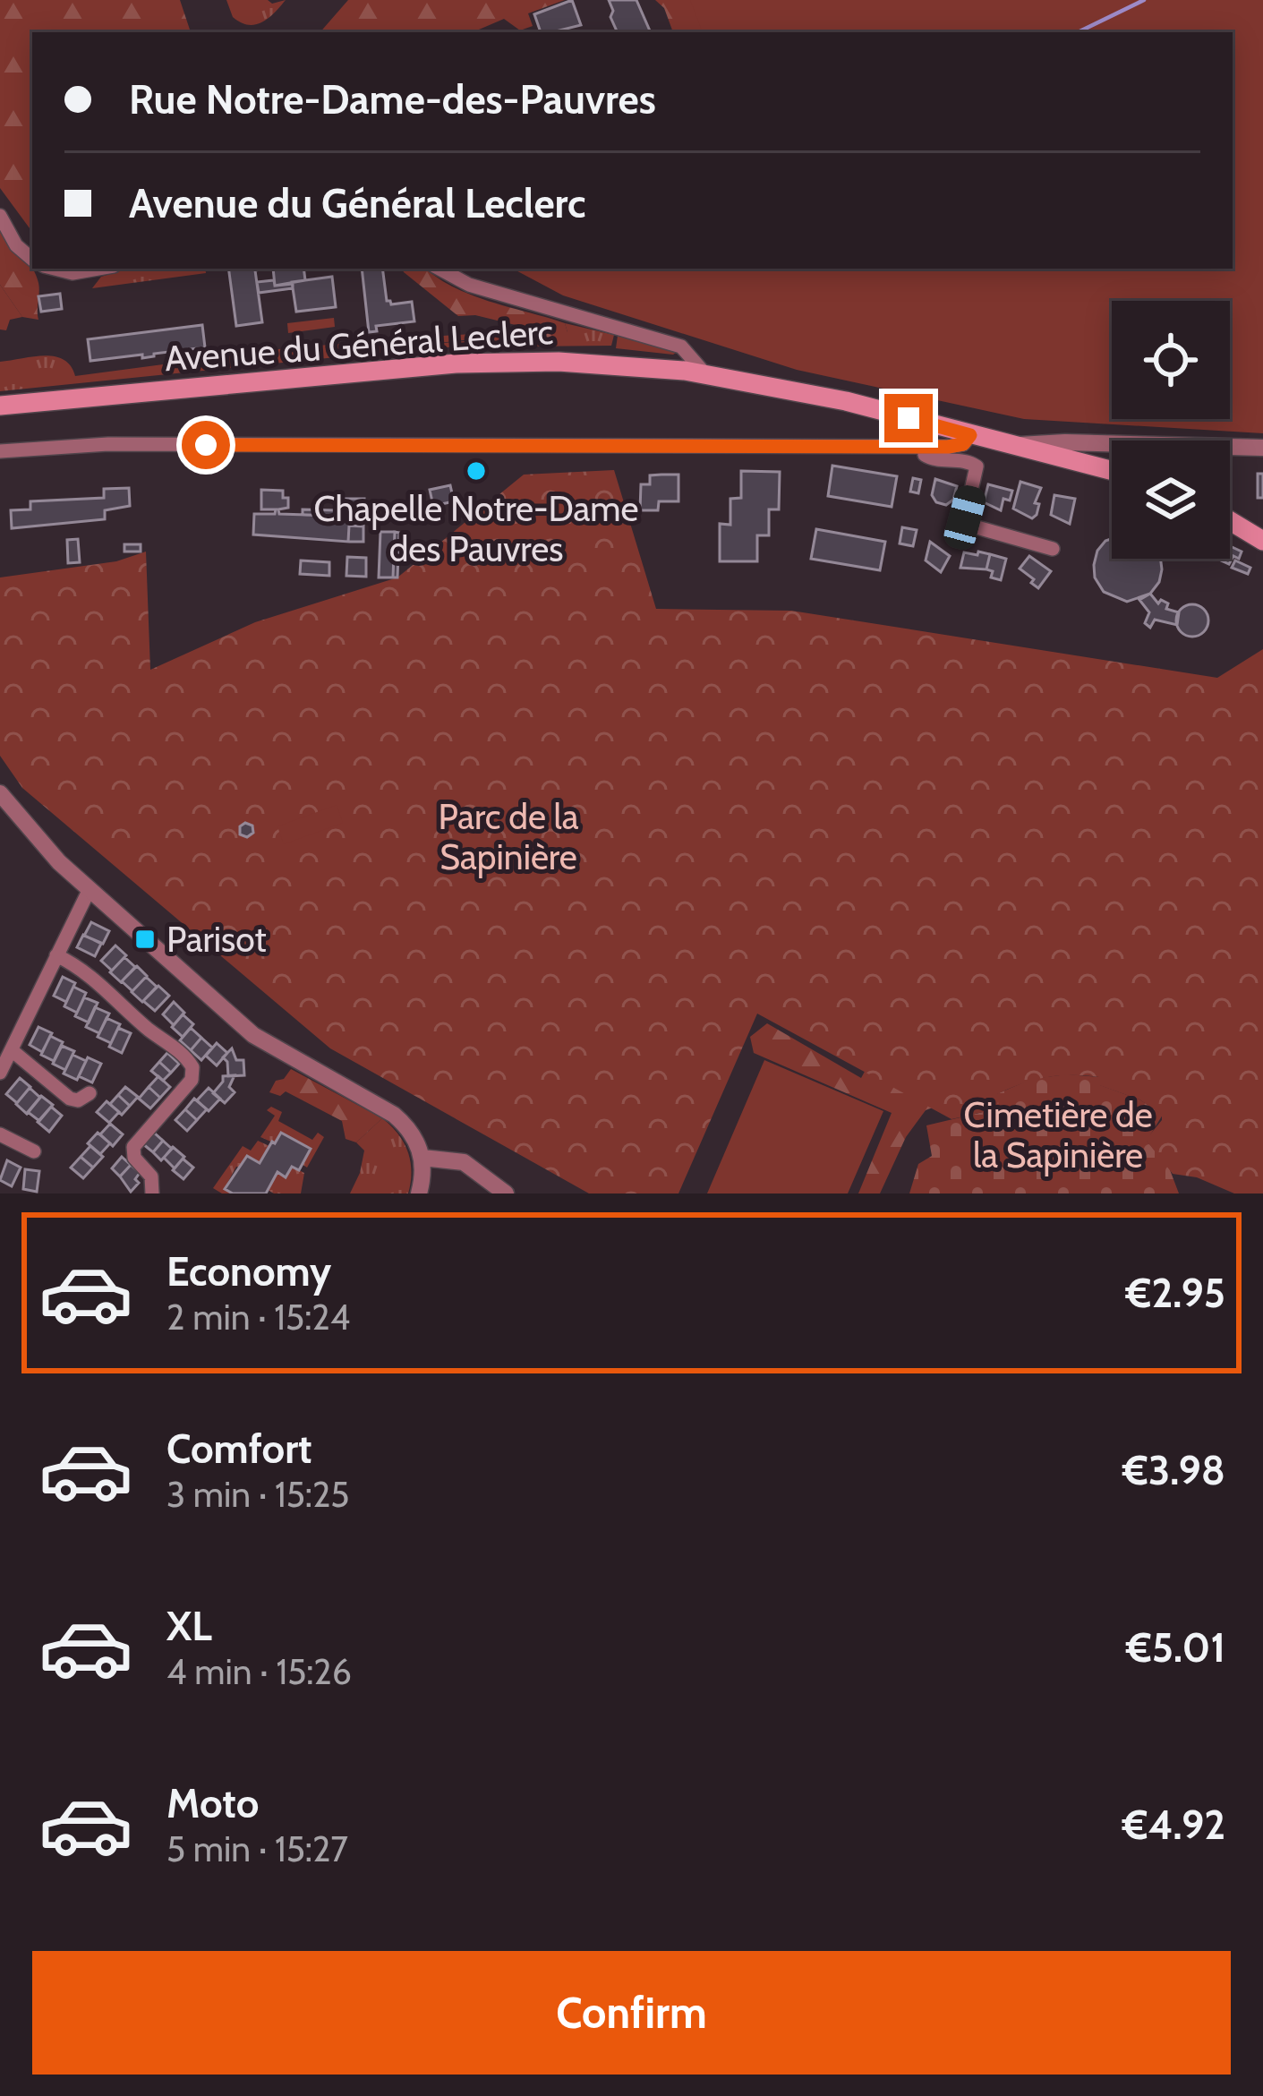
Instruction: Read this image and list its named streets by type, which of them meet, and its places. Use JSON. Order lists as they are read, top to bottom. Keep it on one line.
{"streets":{"main road":["Avenue du Général Leclerc"]},"parks":["Parc de la Sapinière","Cimetière de la Sapinière"],"places":{"other":["Chapelle Notre-Dame des Pauvres"],"transit":["Parisot"]},"page":{"banner":["Rue Notre-Dame-des-Pauvres","Avenue du Général Leclerc"],"list":[{"name":"Economy","note":"2 min · 15:24","value":"€2.95"},{"name":"Comfort","note":"3 min · 15:25","value":"€3.98"},{"name":"XL","note":"4 min · 15:26","value":"€5.01"},{"name":"Moto","note":"5 min · 15:27","value":"€4.92"}],"buttons":"Confirm"}}
